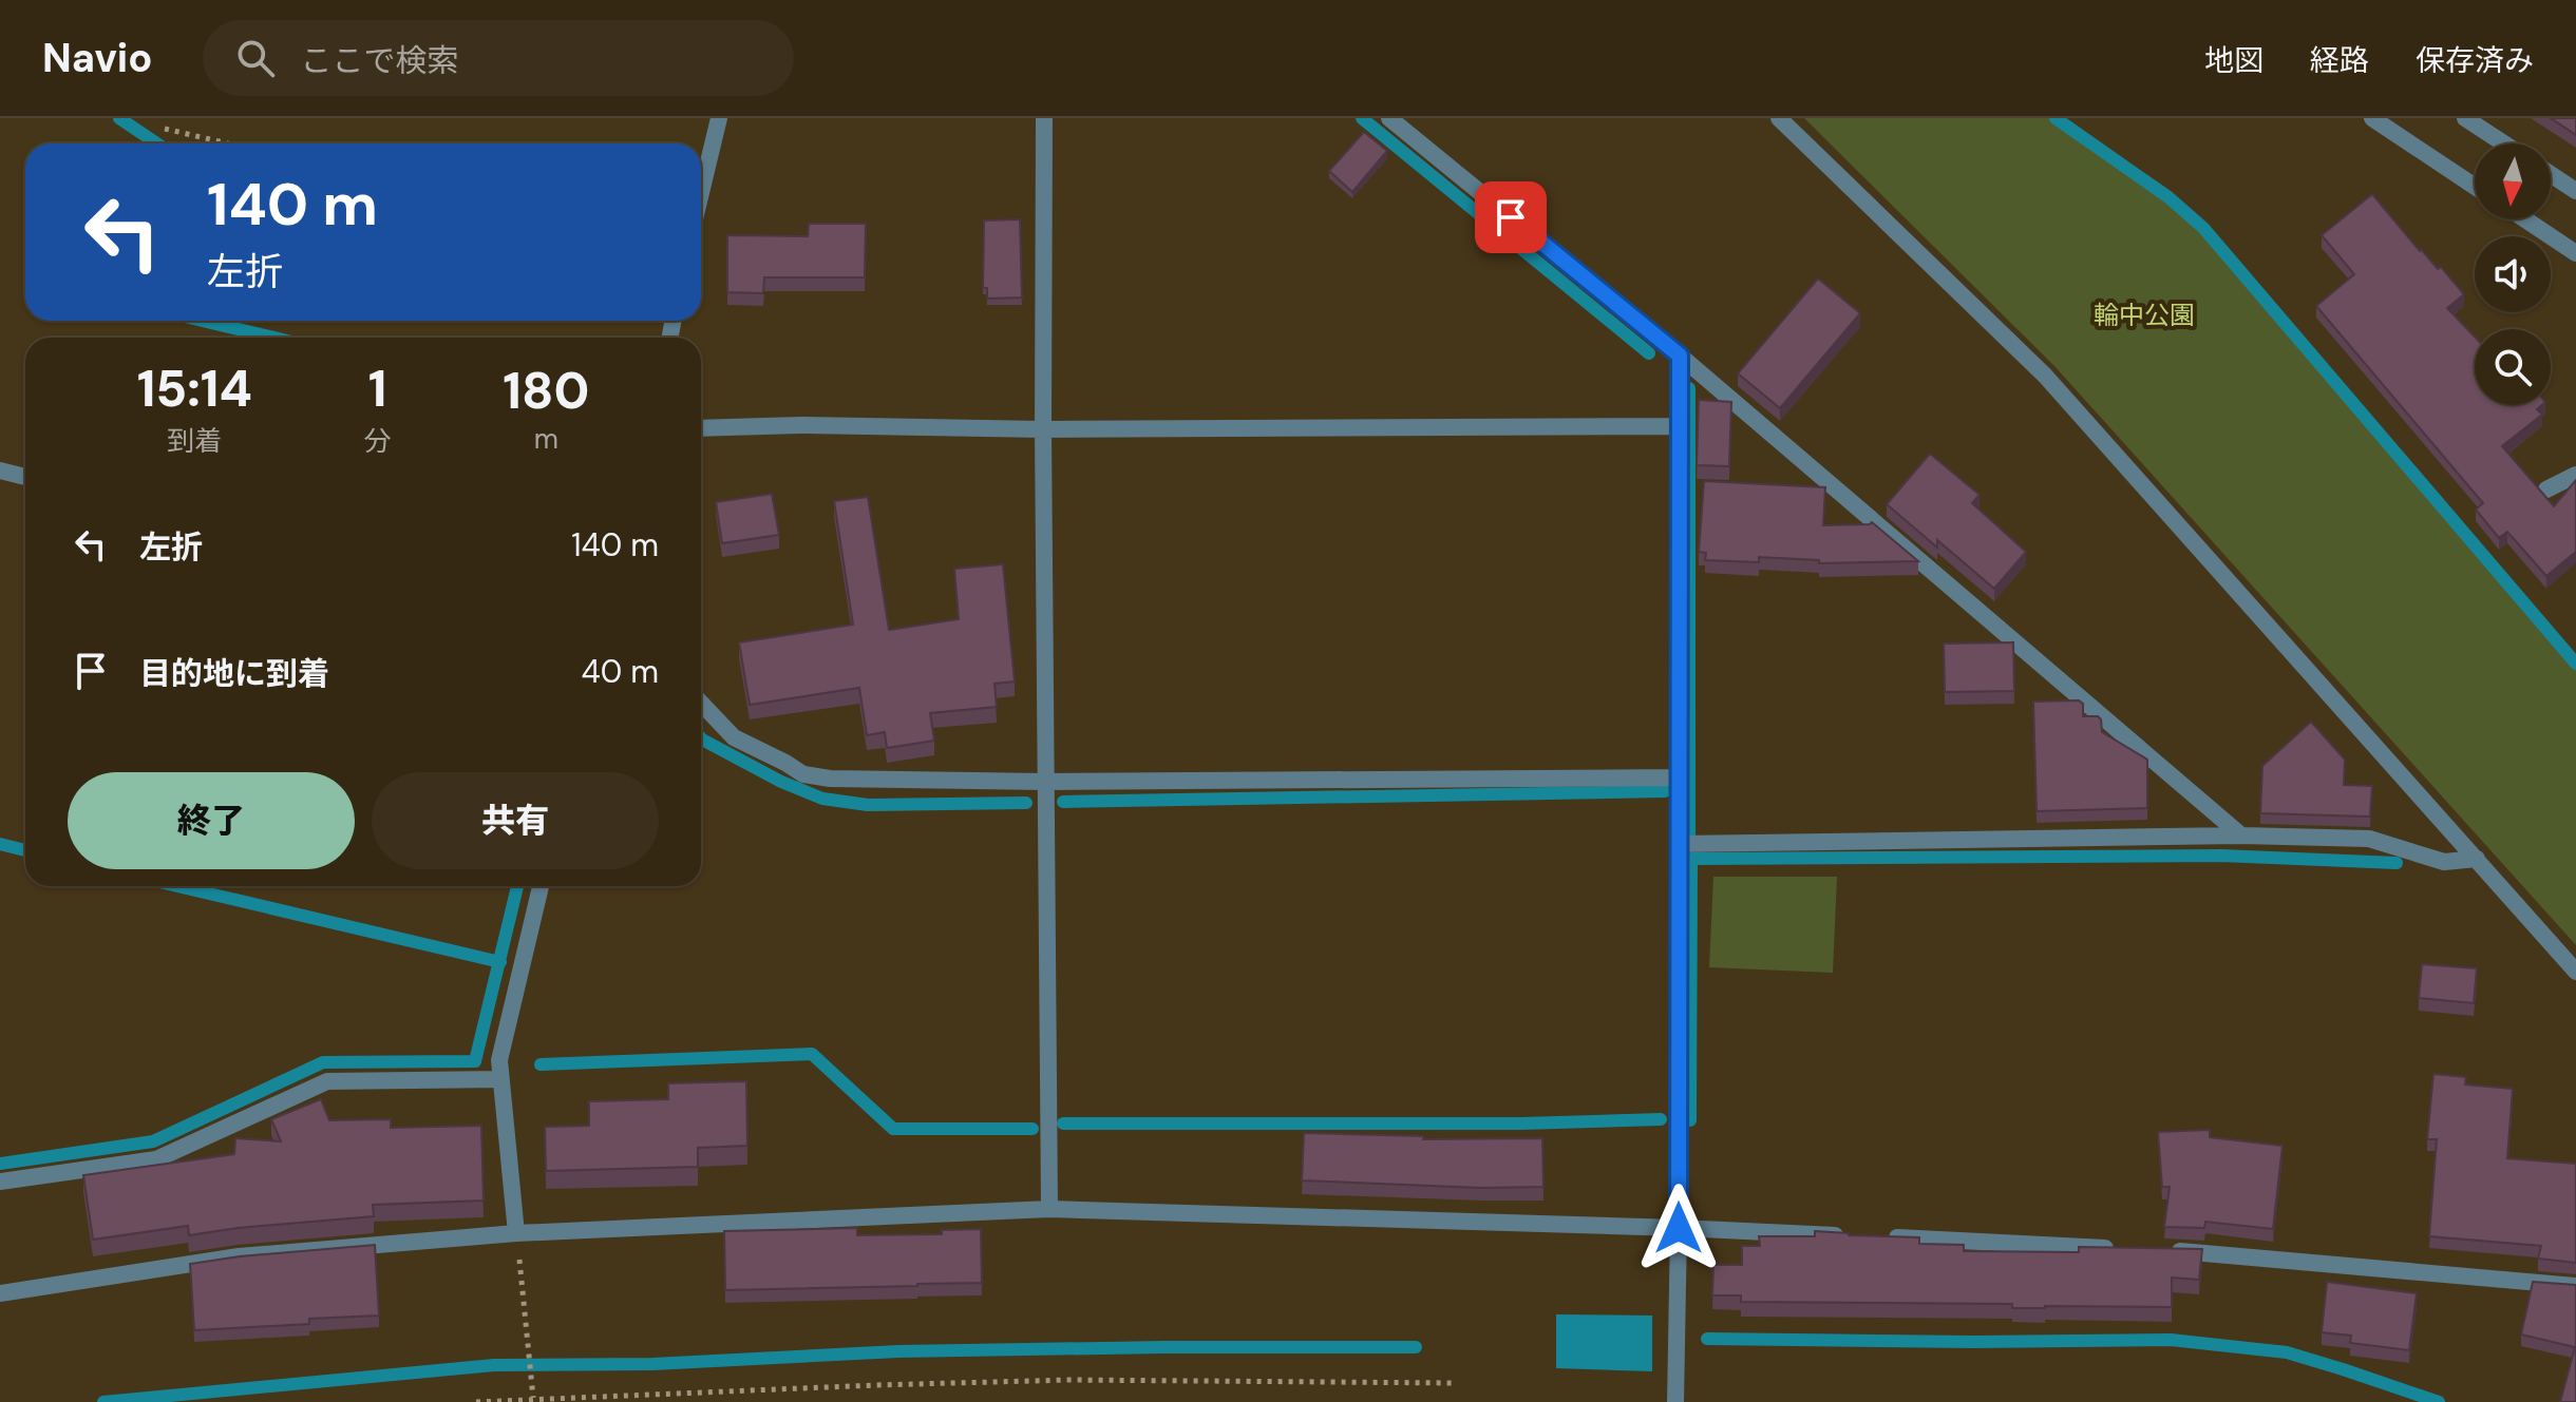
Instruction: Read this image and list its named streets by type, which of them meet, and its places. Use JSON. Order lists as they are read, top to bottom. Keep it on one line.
{"parks":["輪中公園"],"north":"bottom","page":{"header":"Navio","search":"ここで検索","nav":["地図","経路","保存済み"],"turn":["140 m","左折"],"eta":["15:14","到着","1","分","180","m"],"list":[{"name":"左折","value":"140 m"},{"name":"目的地に到着","value":"40 m"}],"buttons":["終了","共有"]}}
